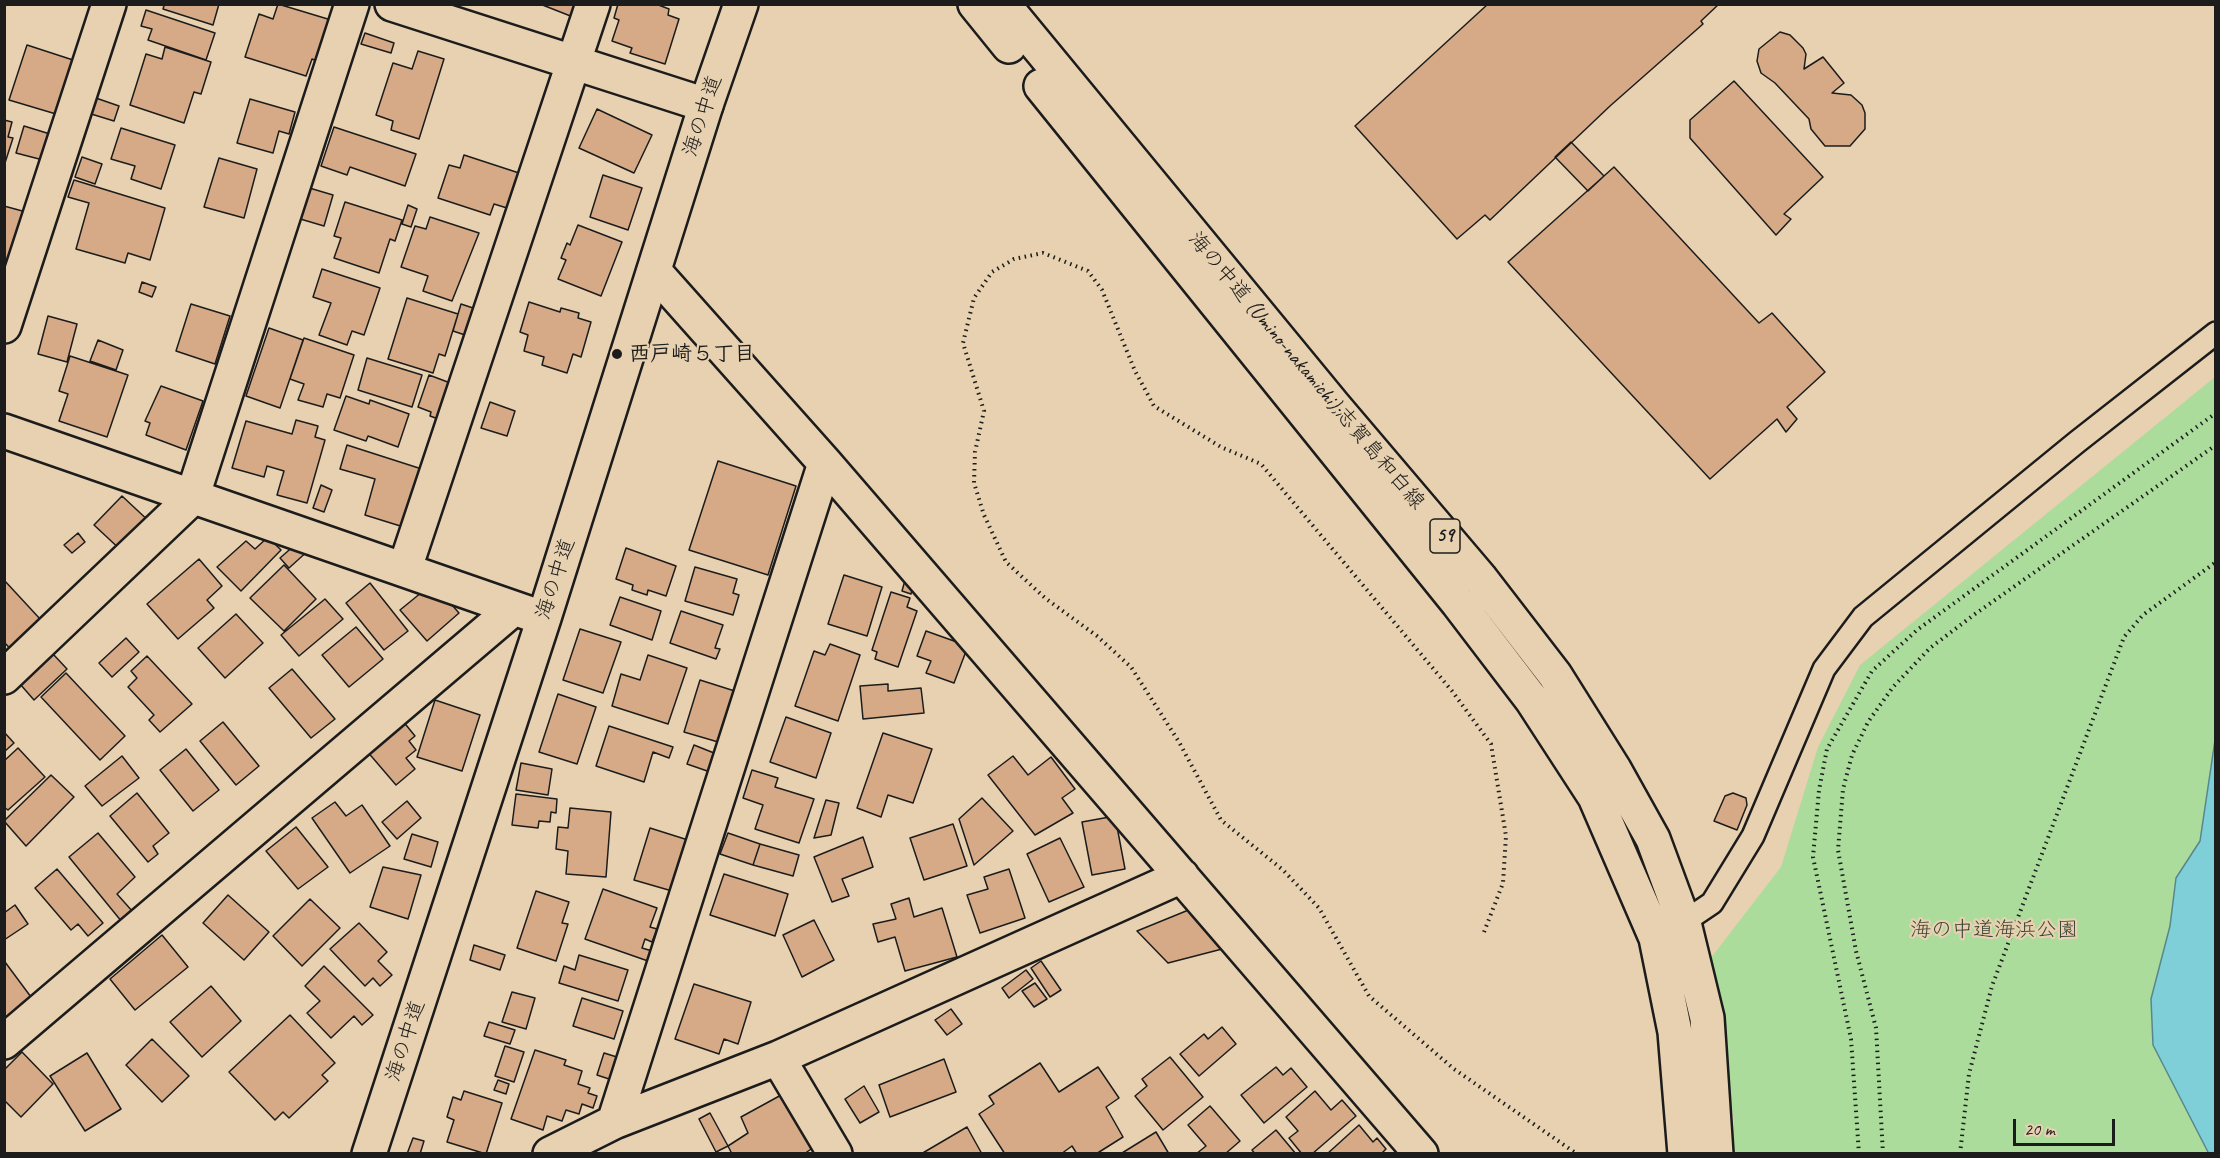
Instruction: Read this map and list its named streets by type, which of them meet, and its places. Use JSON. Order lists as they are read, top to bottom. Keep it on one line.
{"streets":{"street":["海の中道","海の中道 (Umino-nakamichi);志賀島和白線","59"]},"parks":["海の中道海浜公園"],"places":["西戸崎５丁目"],"scale_bar":"20 m"}
